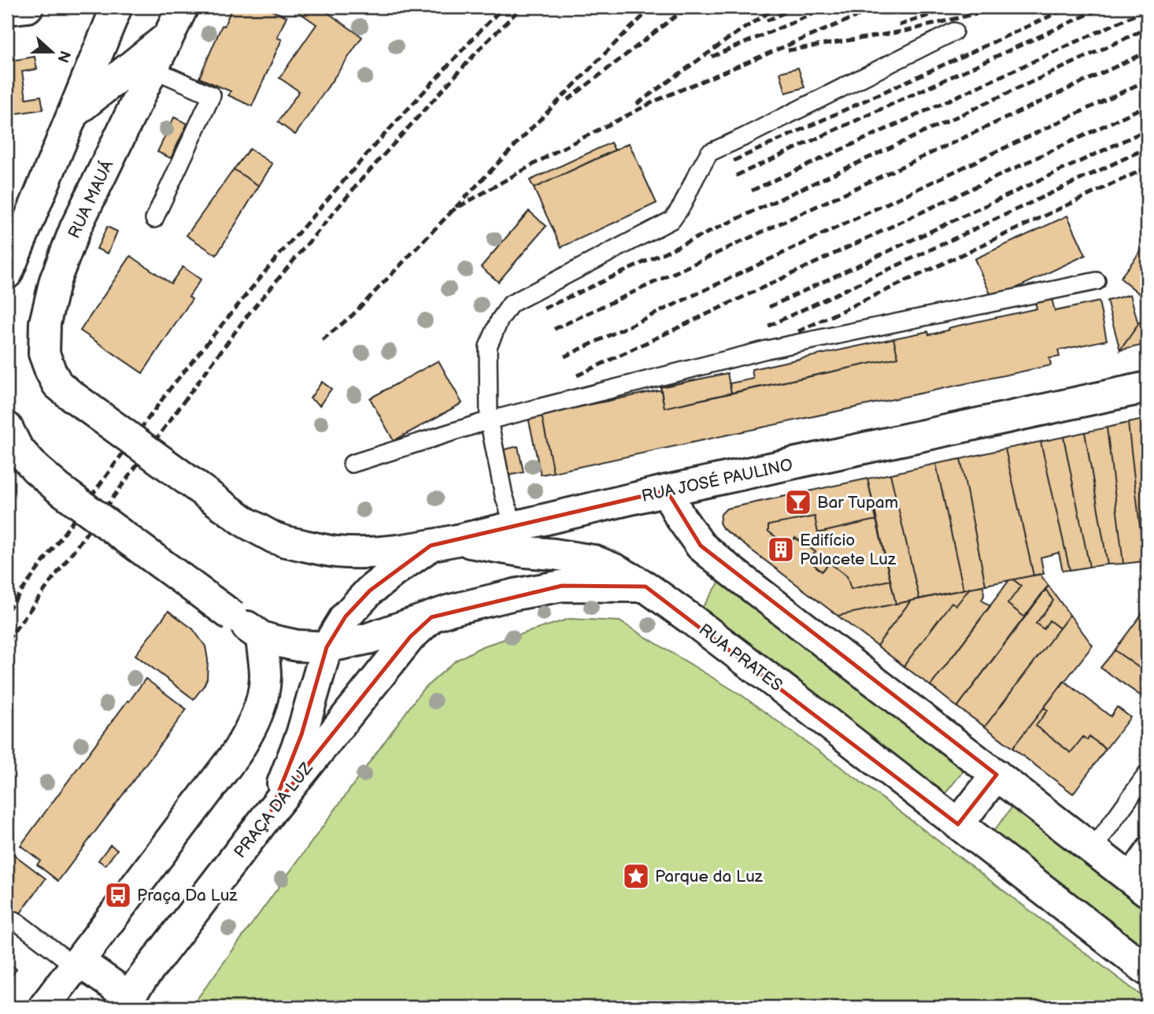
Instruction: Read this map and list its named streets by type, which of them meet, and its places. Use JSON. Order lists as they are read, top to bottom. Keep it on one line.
{"streets":{"main road":["RUA MAUÁ","RUA JOSÉ PAULINO","RUA PRATES","PRAÇA DA LUZ"]},"crossings":[["RUA MAUÁ","RUA JOSÉ PAULINO"],["RUA JOSÉ PAULINO","RUA PRATES"]],"places":{"bar":["Bar Tupam"],"building":["Edifício Palacete Luz"],"place":["Parque da Luz"],"bus stop":["Praça Da Luz"]},"north":"right"}
